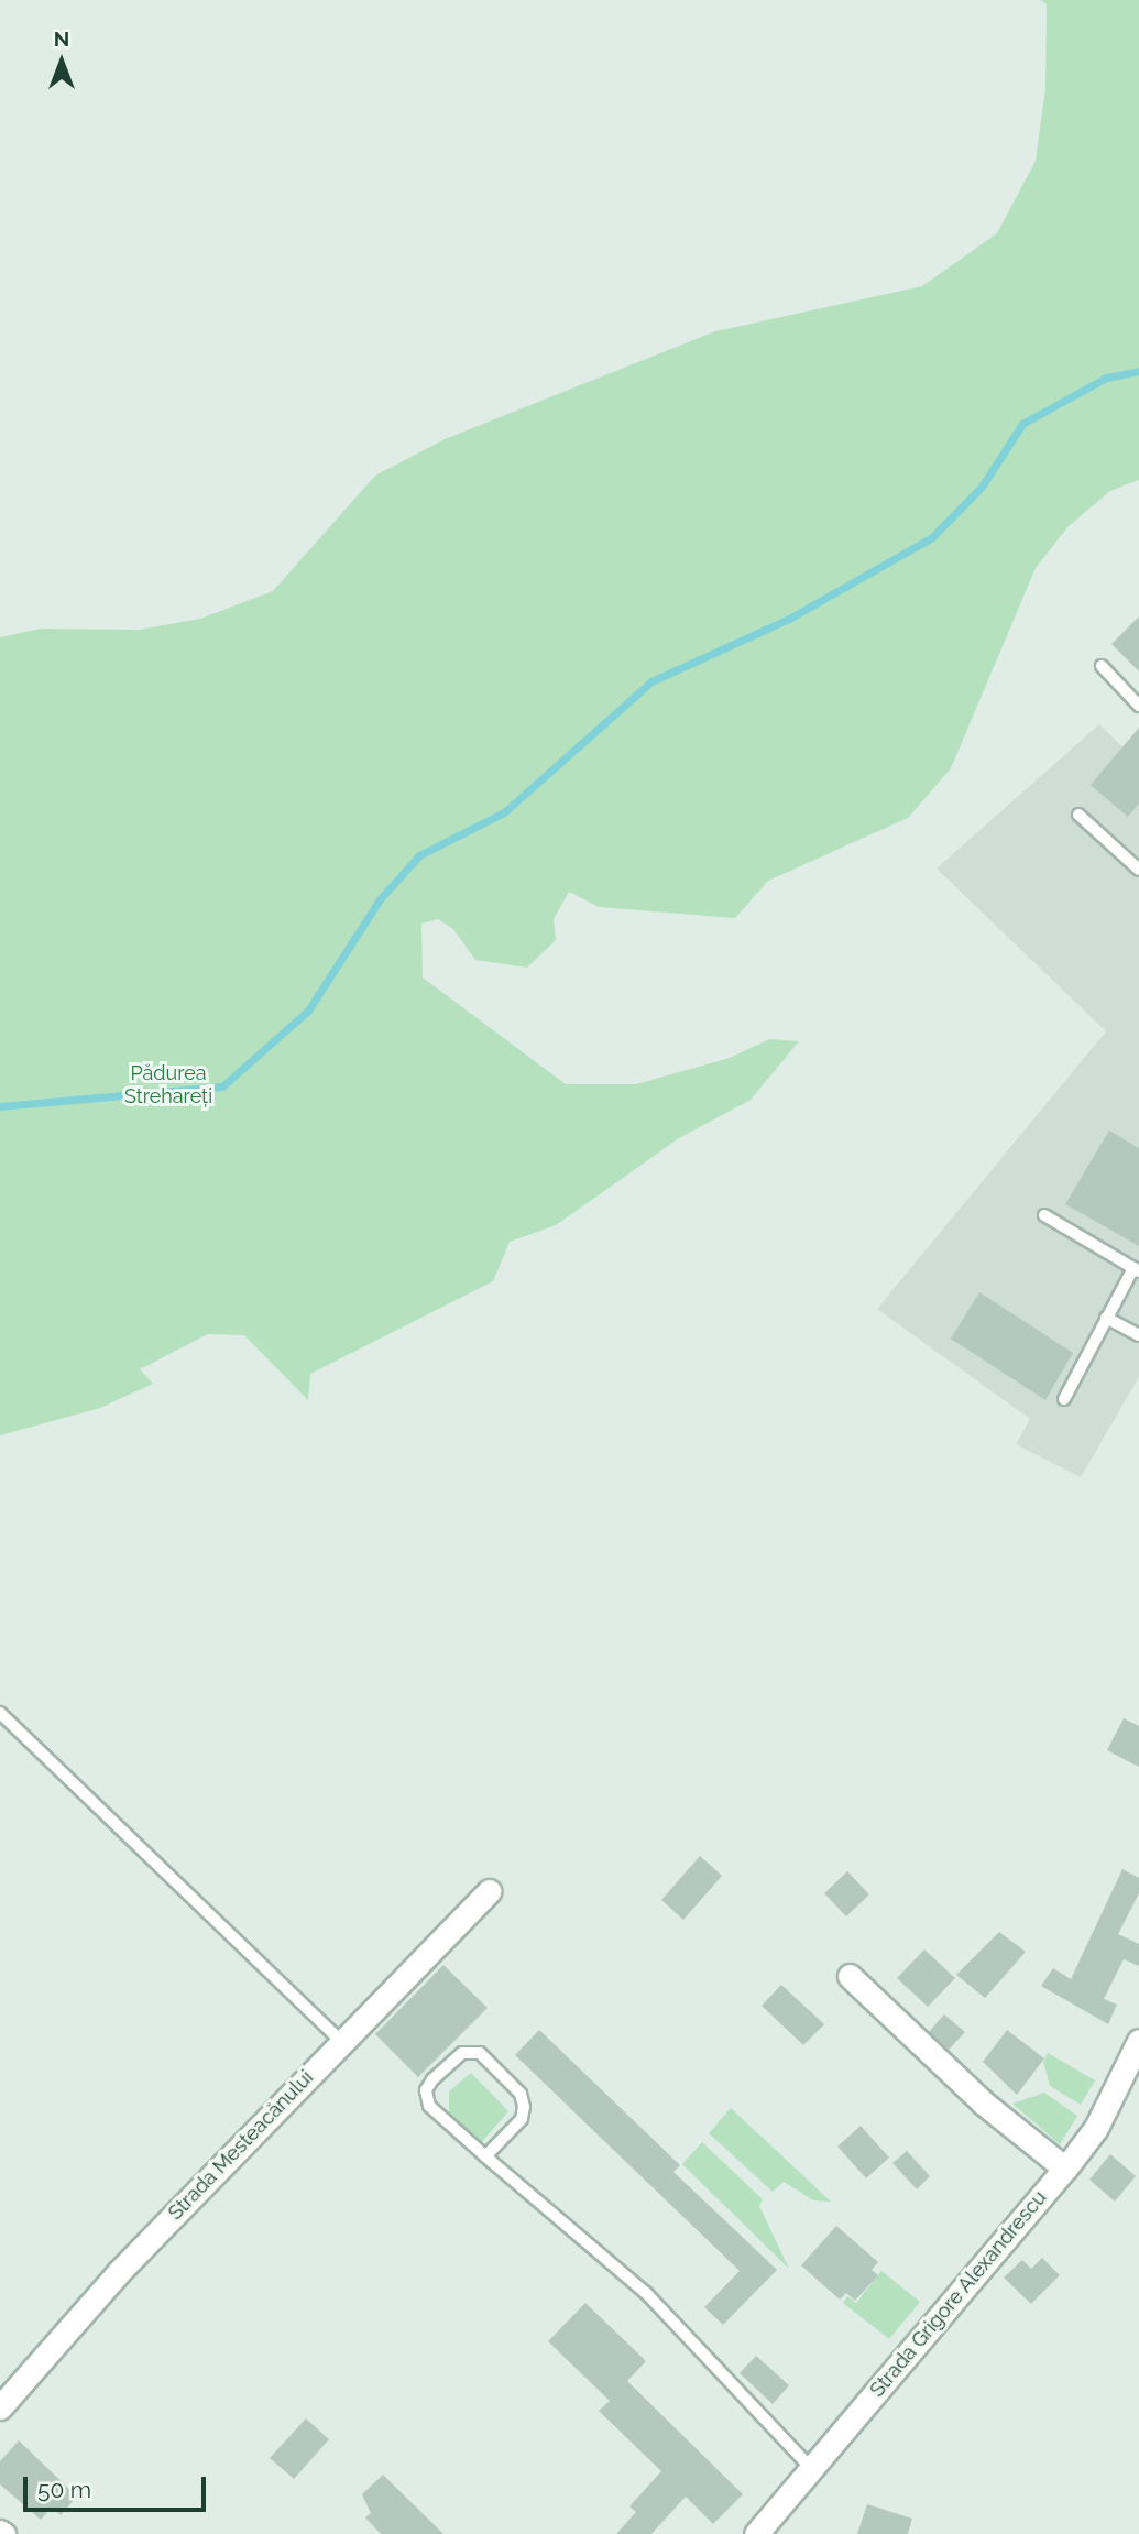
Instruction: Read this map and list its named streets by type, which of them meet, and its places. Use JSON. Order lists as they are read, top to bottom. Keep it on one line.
{"streets":{"street":["Strada Mesteacănului","Strada Grigore Alexandrescu"]},"parks":["Pădurea Strehareți"],"scale_bar":"50 m","north":"top"}
